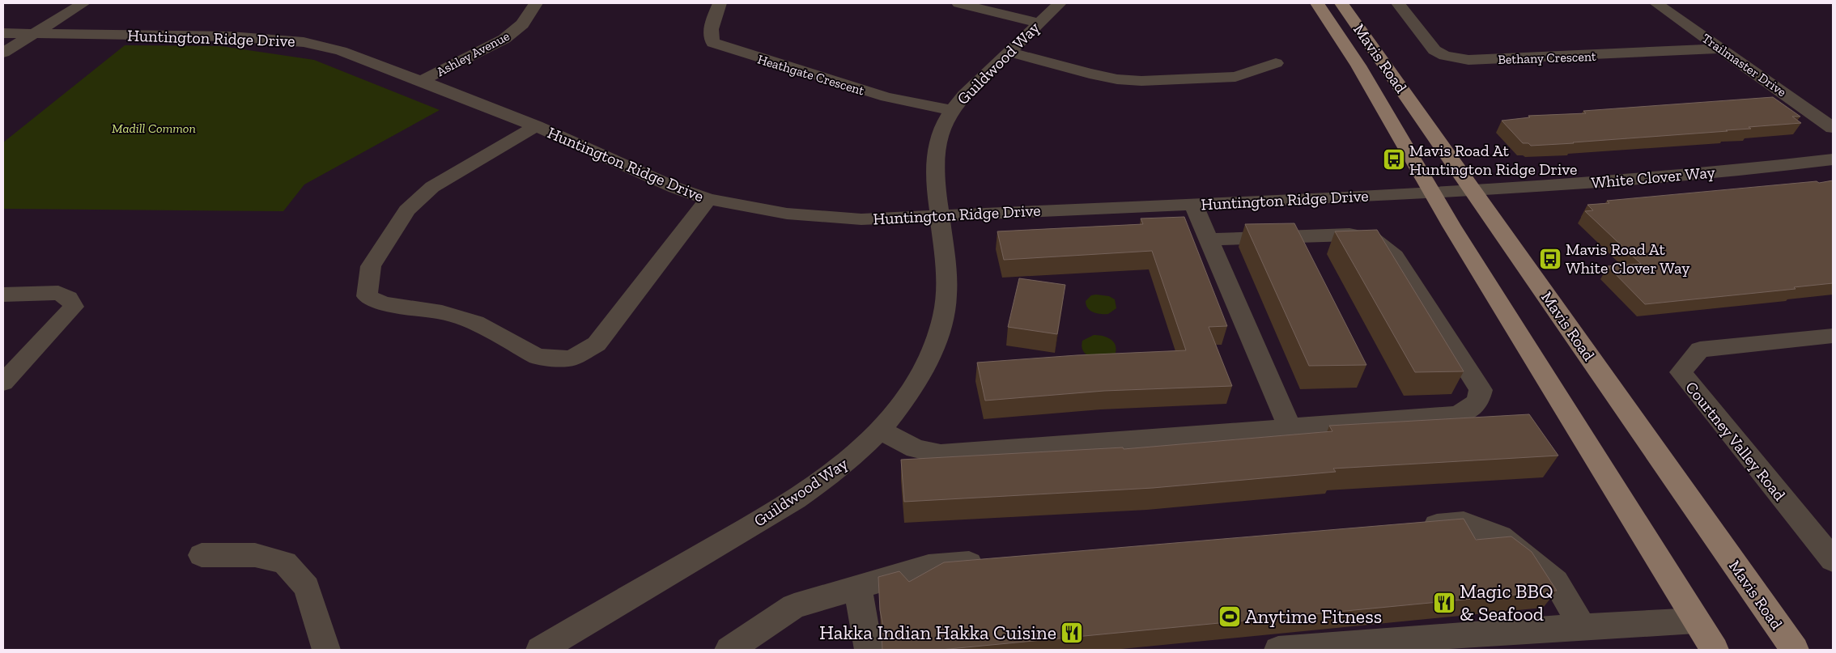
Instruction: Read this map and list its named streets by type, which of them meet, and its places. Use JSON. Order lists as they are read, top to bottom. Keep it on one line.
{"streets":{"main road":["Mavis Road"],"street":["Huntington Ridge Drive","Ashley Avenue","Bethany Crescent","Guildwood Way","Trailmaster Drive","Heathgate Crescent","White Clover Way","Courtney Valley Road"]},"crossings":[["Huntington Ridge Drive","Ashley Avenue"],["Huntington Ridge Drive","Mavis Road"],["Huntington Ridge Drive","Guildwood Way"],["Huntington Ridge Drive","White Clover Way"],["Bethany Crescent","Trailmaster Drive"],["Mavis Road","White Clover Way"],["Guildwood Way","Heathgate Crescent"]],"parks":["Madill Common"],"places":{"bus stop":["Mavis Road At Huntington Ridge Drive","Mavis Road At White Clover Way"],"restaurant":["Magic BBQ & Seafood","Hakka Indian Hakka Cuisine"],"sports":["Anytime Fitness"]}}
